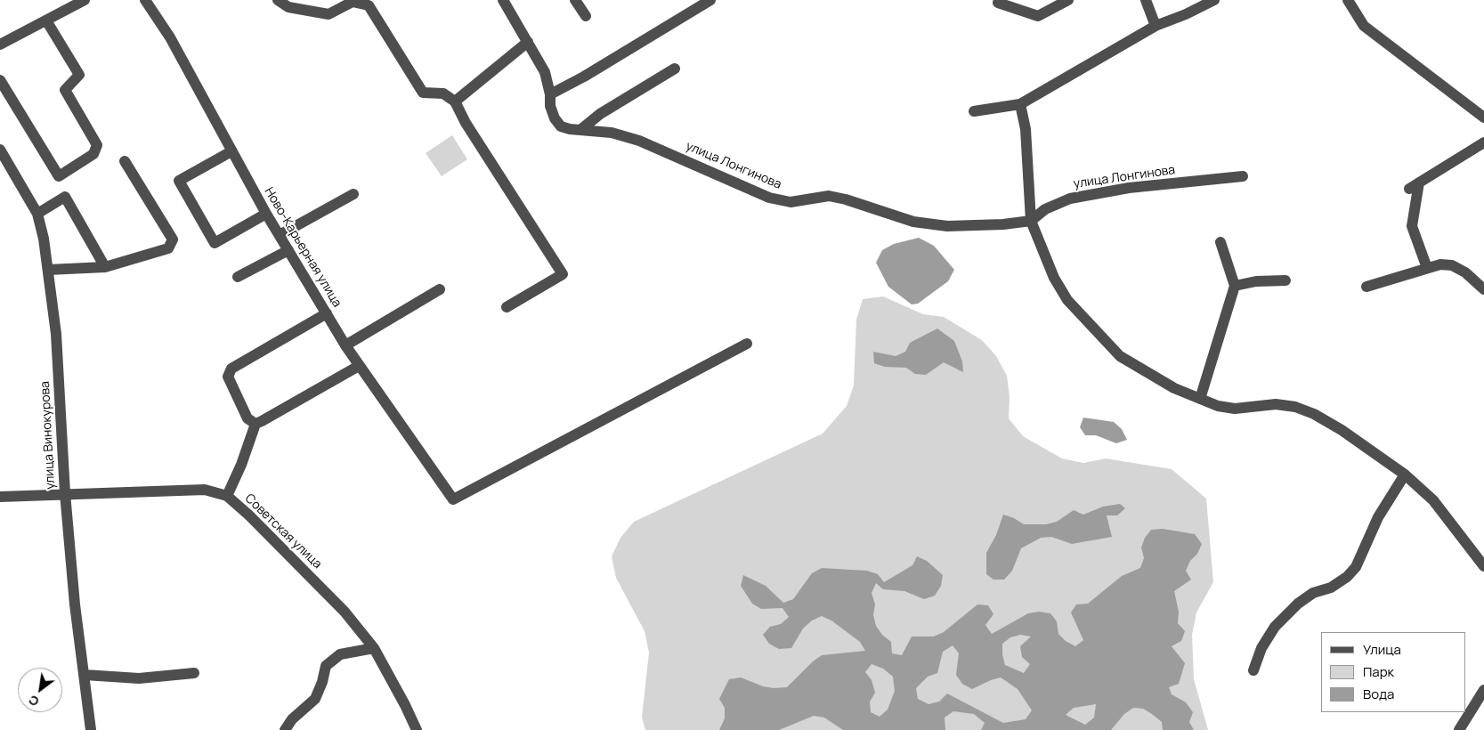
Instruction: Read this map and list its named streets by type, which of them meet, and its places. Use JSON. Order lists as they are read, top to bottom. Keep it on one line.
{"streets":{"street":["улица Лонгинова","Ново-Карьерная улица","улица Винокурова","Советская улица"]},"crossings":[["улица Винокурова","Советская улица"]],"legend":["Улица","Парк","Вода"],"north":"bottom left"}
